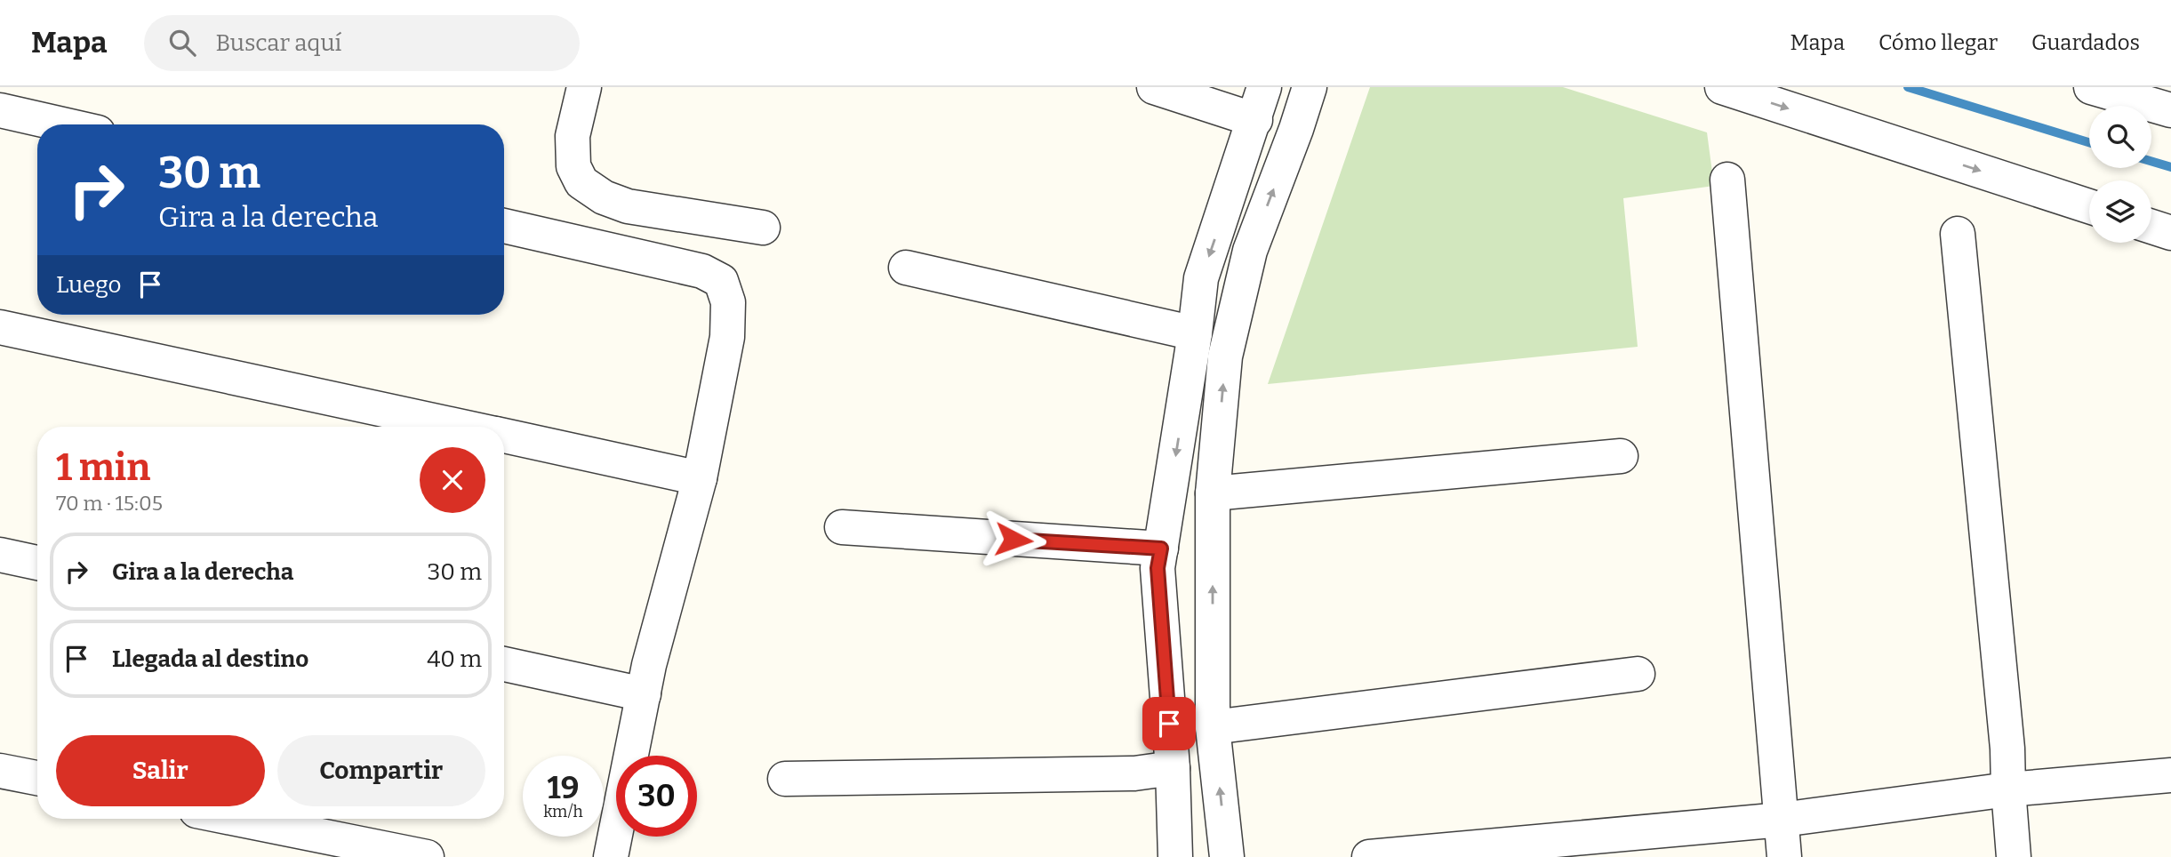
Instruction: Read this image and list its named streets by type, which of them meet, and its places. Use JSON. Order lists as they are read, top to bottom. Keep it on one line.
{"page":{"header":"Mapa","search":"Buscar aquí","nav":["Mapa","Cómo llegar","Guardados"],"turn":["30 m","Gira a la derecha"],"then":"Luego","heading":["1 min","70 m · 15:05"],"list":[{"name":"Gira a la derecha","value":"30 m"},{"name":"Llegada al destino","value":"40 m"}],"buttons":["Salir","Compartir"],"speed":"19 km/h","limit":"30"}}
